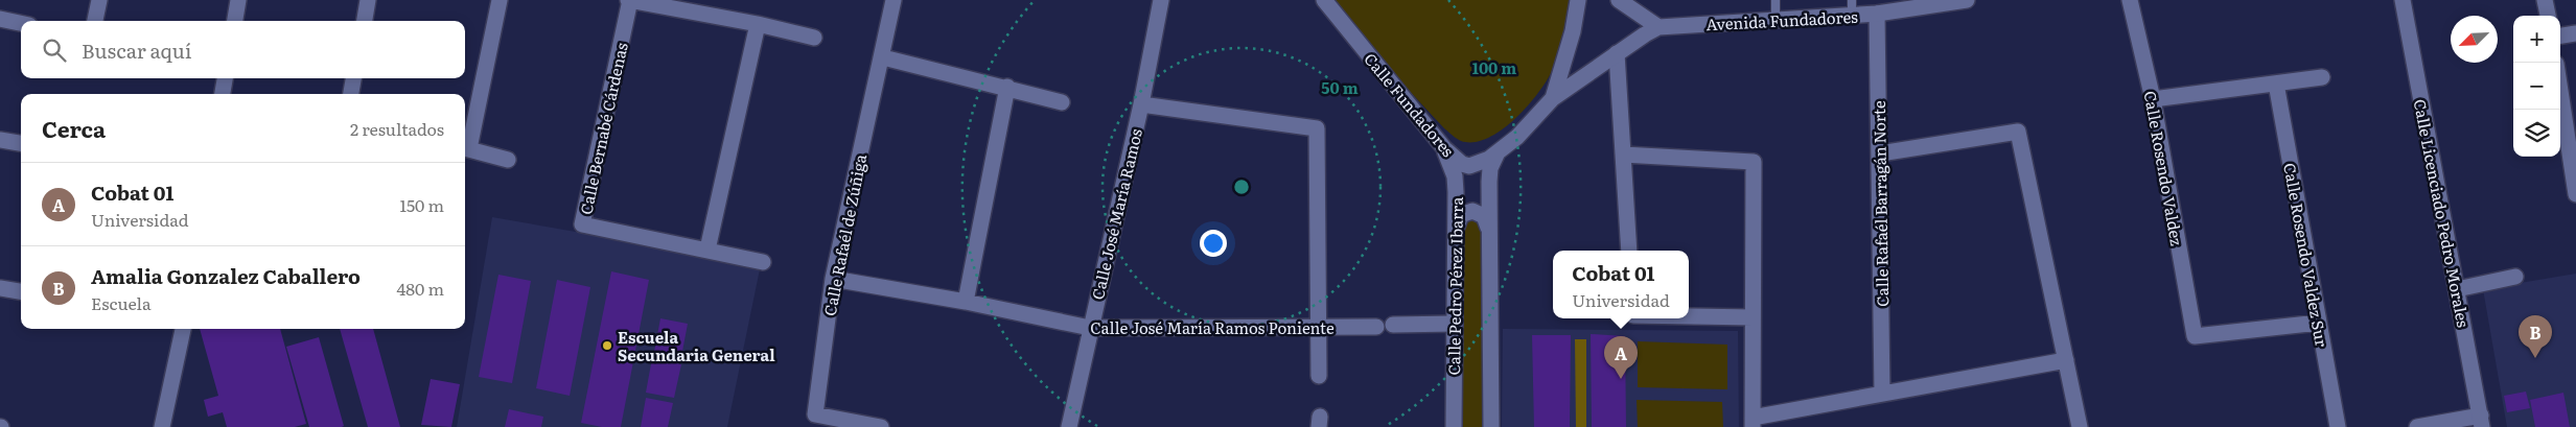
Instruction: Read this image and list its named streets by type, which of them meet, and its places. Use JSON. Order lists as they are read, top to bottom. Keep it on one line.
{"streets":{"street":["Avenida Fundadores","Calle Fundadores","Calle Bernabé Cárdenas","Calle Rosendo Valdez","Calle Rafaél Barragán Norte","Calle Licenciado Pedro Morales","Calle José María Ramos","Calle Rafaél de Zúñiga","Calle Rosendo Valdez Sur","Calle Pedro Pérez Ibarra","Calle José María Ramos Poniente"]},"crossings":[["Avenida Fundadores","Calle Fundadores"],["Avenida Fundadores","Calle Rafaél Barragán Norte"],["Calle Fundadores","Calle Pedro Pérez Ibarra"],["Calle Rosendo Valdez","Calle Rosendo Valdez Sur"],["Calle José María Ramos","Calle José María Ramos Poniente"],["Calle Rafaél de Zúñiga","Calle José María Ramos Poniente"]],"places":["Escuela Secundaria General"],"north":"bottom left","page":{"map_buttons":["+","−"],"search":"Buscar aquí","heading":["Cerca","2 resultados"],"list":[{"mark":"A","name":"Cobat 01","note":"Universidad","value":"150 m"},{"mark":"B","name":"Amalia Gonzalez Caballero","note":"Escuela","value":"480 m"}],"popup":["Cobat 01","Universidad"],"pins":["B","A"]},"rings":["100 m","50 m"]}
